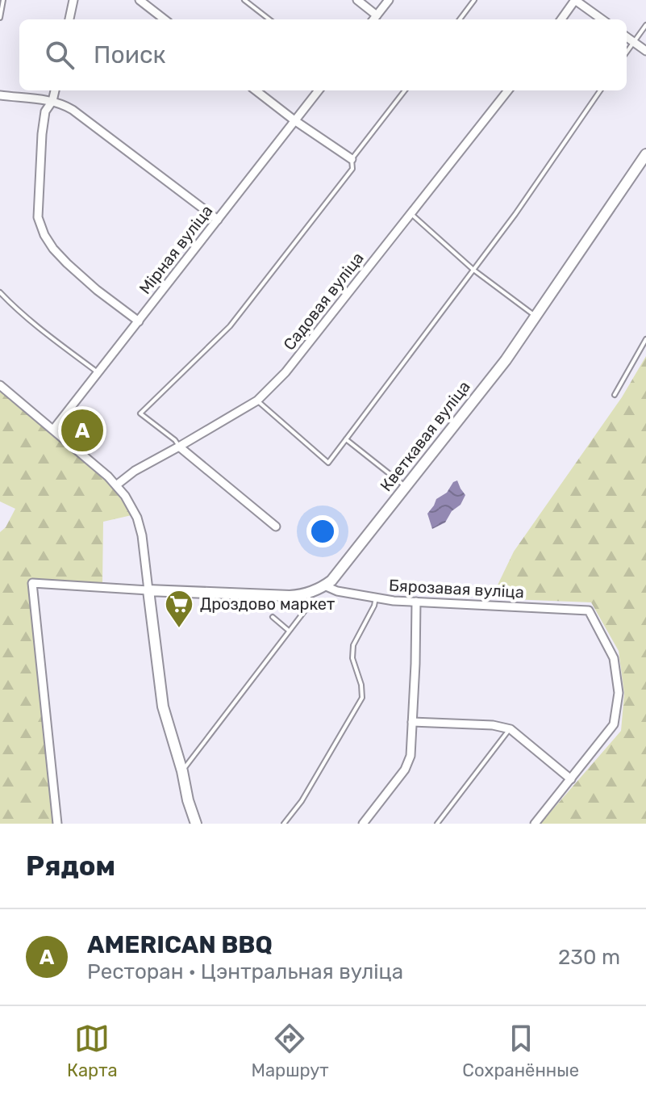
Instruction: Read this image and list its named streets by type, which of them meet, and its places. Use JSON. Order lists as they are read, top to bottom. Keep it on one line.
{"streets":{"street":["Мірная вуліца","Садовая вуліца","Кветкавая вуліца","Бярозавая вуліца"]},"crossings":[["Кветкавая вуліца","Бярозавая вуліца"]],"places":{"supermarket":["Дроздово маркет"]},"page":{"search":"Поиск","pins":"A","heading":"Рядом","list":[{"mark":"A","name":"AMERICAN BBQ","note":"Ресторан · Цэнтральная вуліца","value":"230 m"}],"nav":["Карта","Маршрут","Сохранённые"]}}
